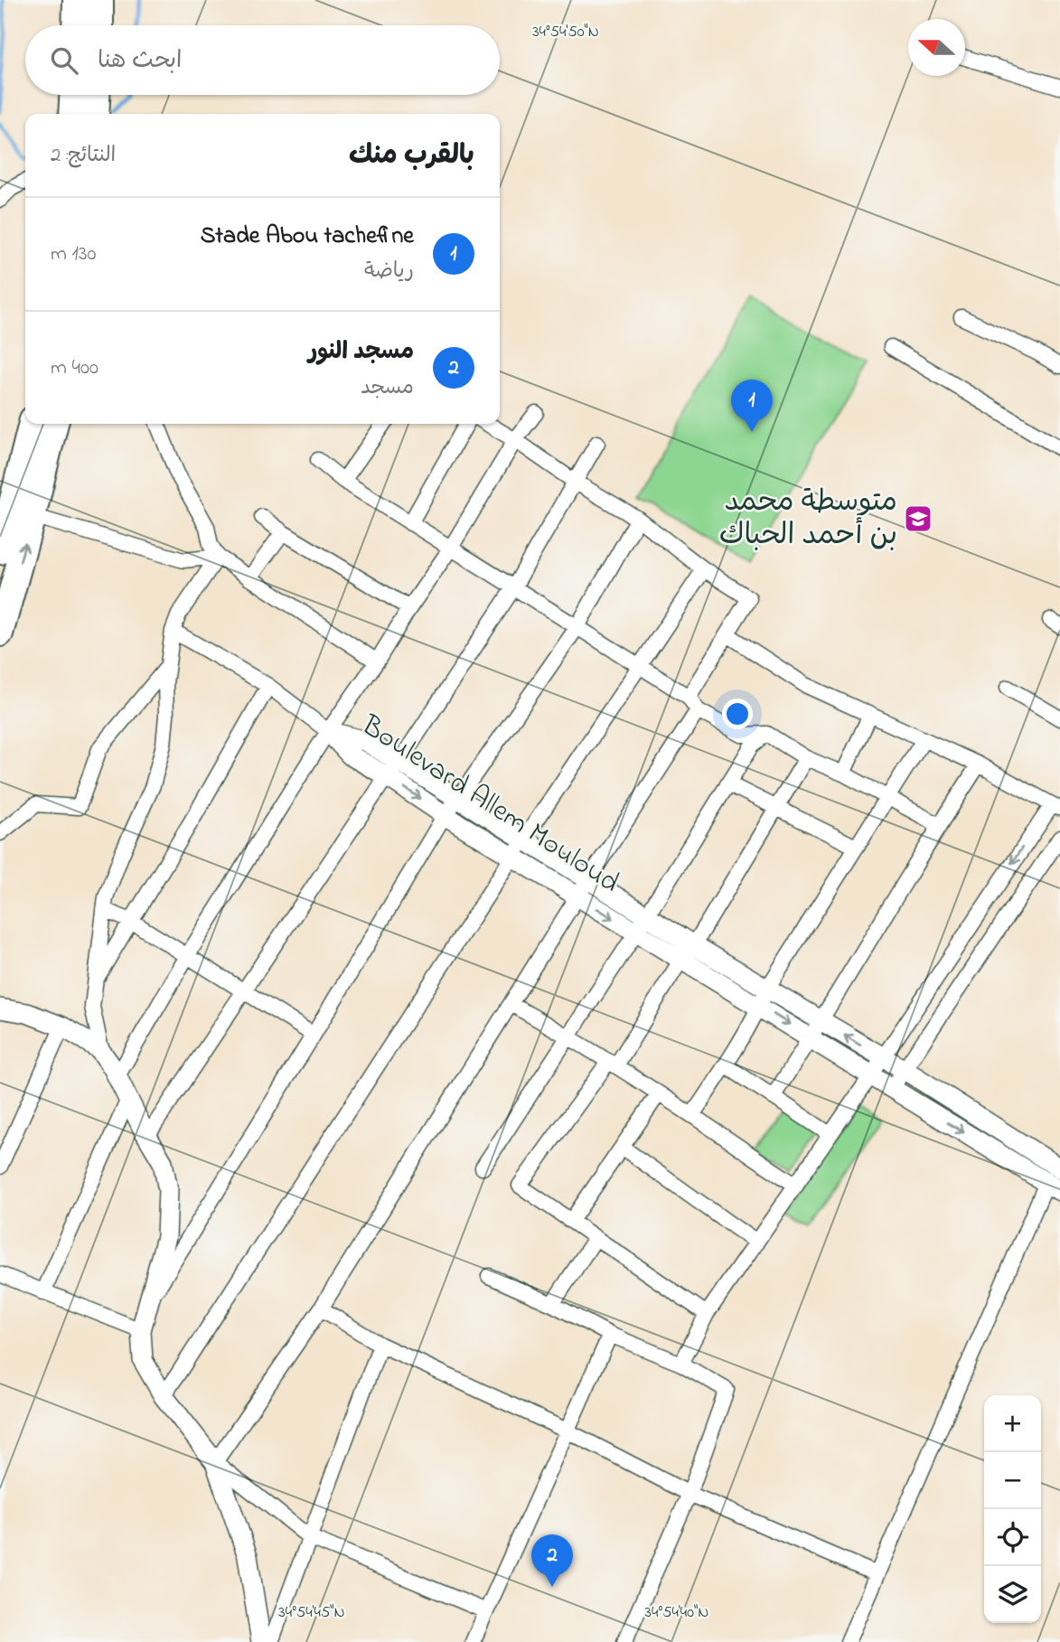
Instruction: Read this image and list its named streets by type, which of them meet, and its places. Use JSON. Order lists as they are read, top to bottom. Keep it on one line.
{"streets":{"main road":["Boulevard Allem Mouloud"]},"places":{"school or university":["متوسطة محمد بن أحمد الحباك"]},"north":"left","page":{"search":"ابحث هنا","heading":["بالقرب منك","النتائج: 2"],"list":[{"mark":"1","name":"Stade Abou tachefine","note":"رياضة","value":"130 m"},{"mark":"2","name":"مسجد النور","note":"مسجد","value":"400 m"}],"pins":["1","2"],"map_buttons":["+","−"]},"coordinates":["34°54'50\"N","34°54'45\"N","34°54'40\"N"]}
